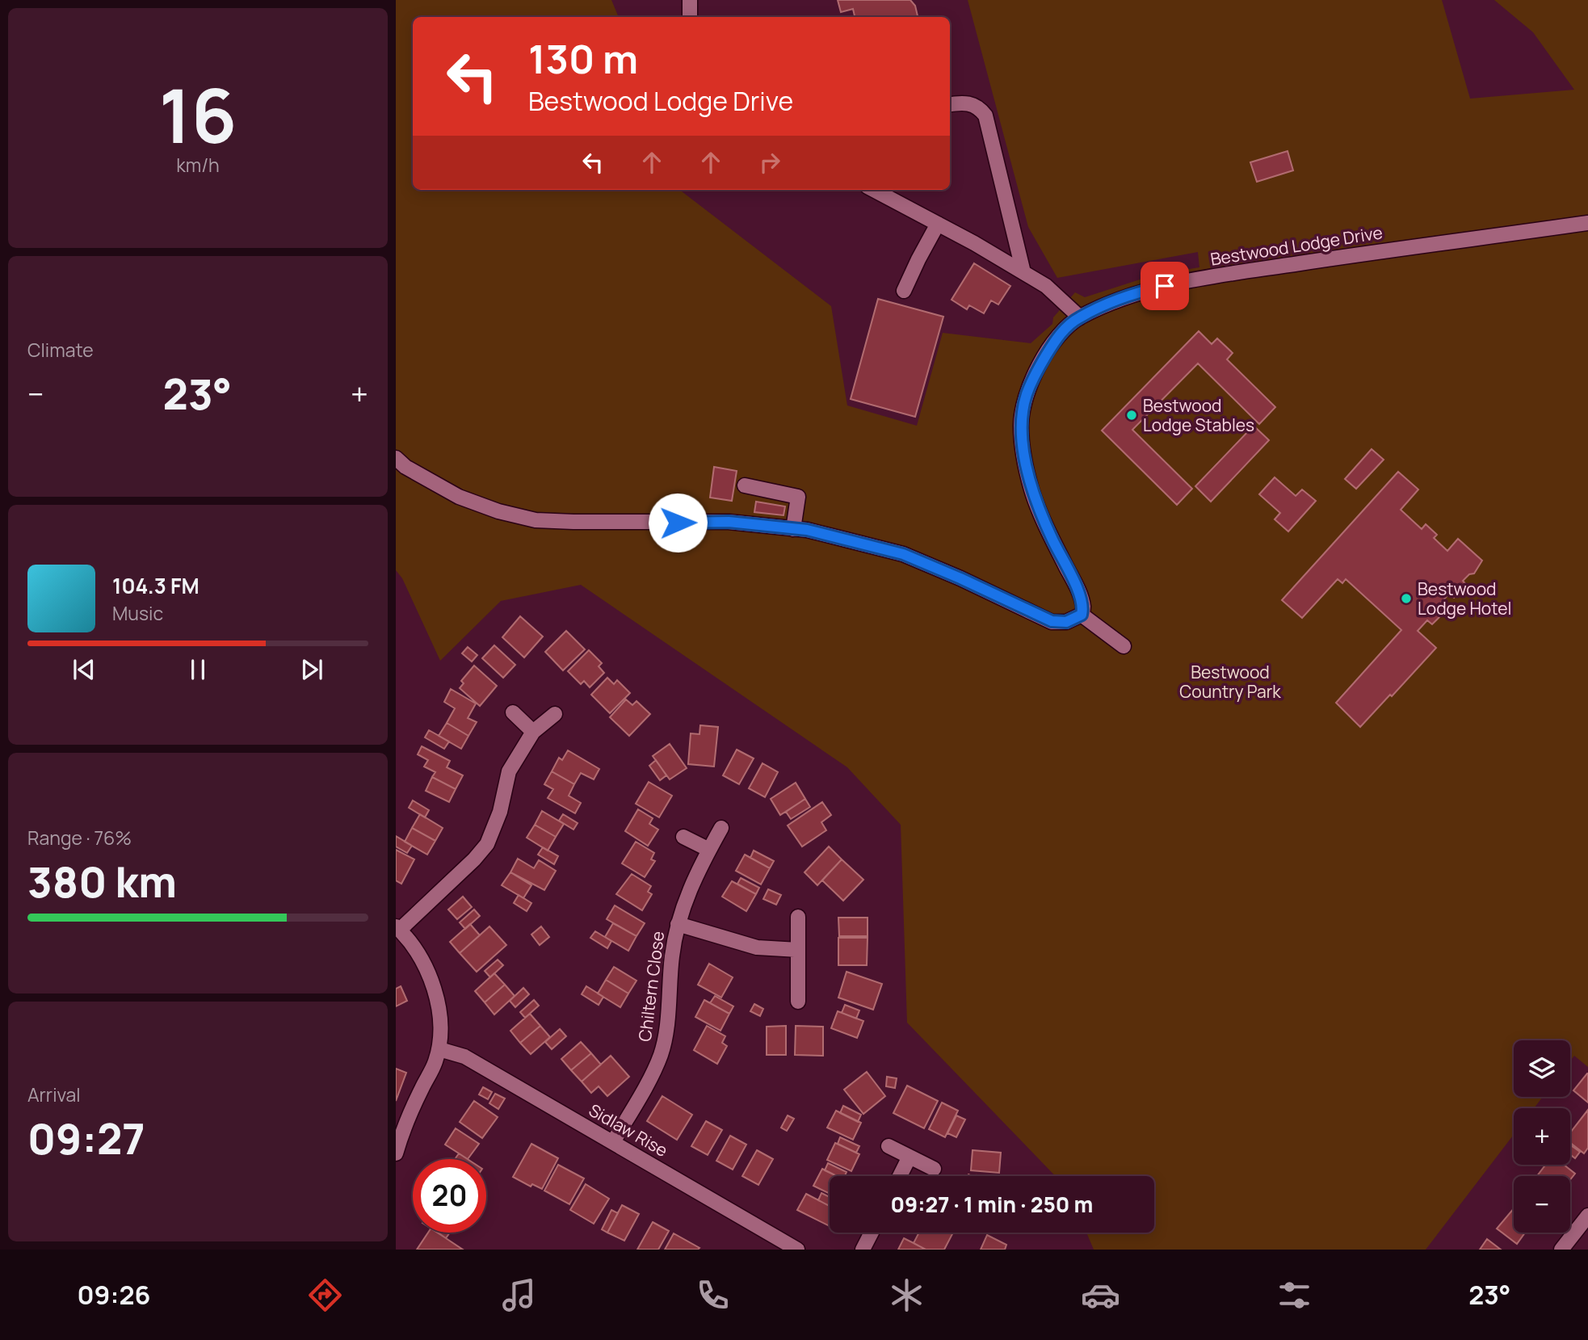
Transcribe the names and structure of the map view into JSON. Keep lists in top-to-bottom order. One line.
{"streets":{"street":["Bestwood Lodge Drive","Chiltern Close","Sidlaw Rise"]},"crossings":[["Chiltern Close","Sidlaw Rise"]],"parks":["Bestwood Country Park"],"places":["Bestwood Lodge Stables","Bestwood Lodge Hotel"],"page":{"tile":[["16","km/h"],"Climate",["Range · 76%","380 km"],["Arrival","09:27"]],"turn":["130 m","Bestwood Lodge Drive"],"heat":["−","23°","+"],"song":["104.3 FM","Music"],"map_buttons":["+","−"],"limit":"20","trip":"09:27 · 1 min · 250 m","tabs":["09:26","23°"]}}
